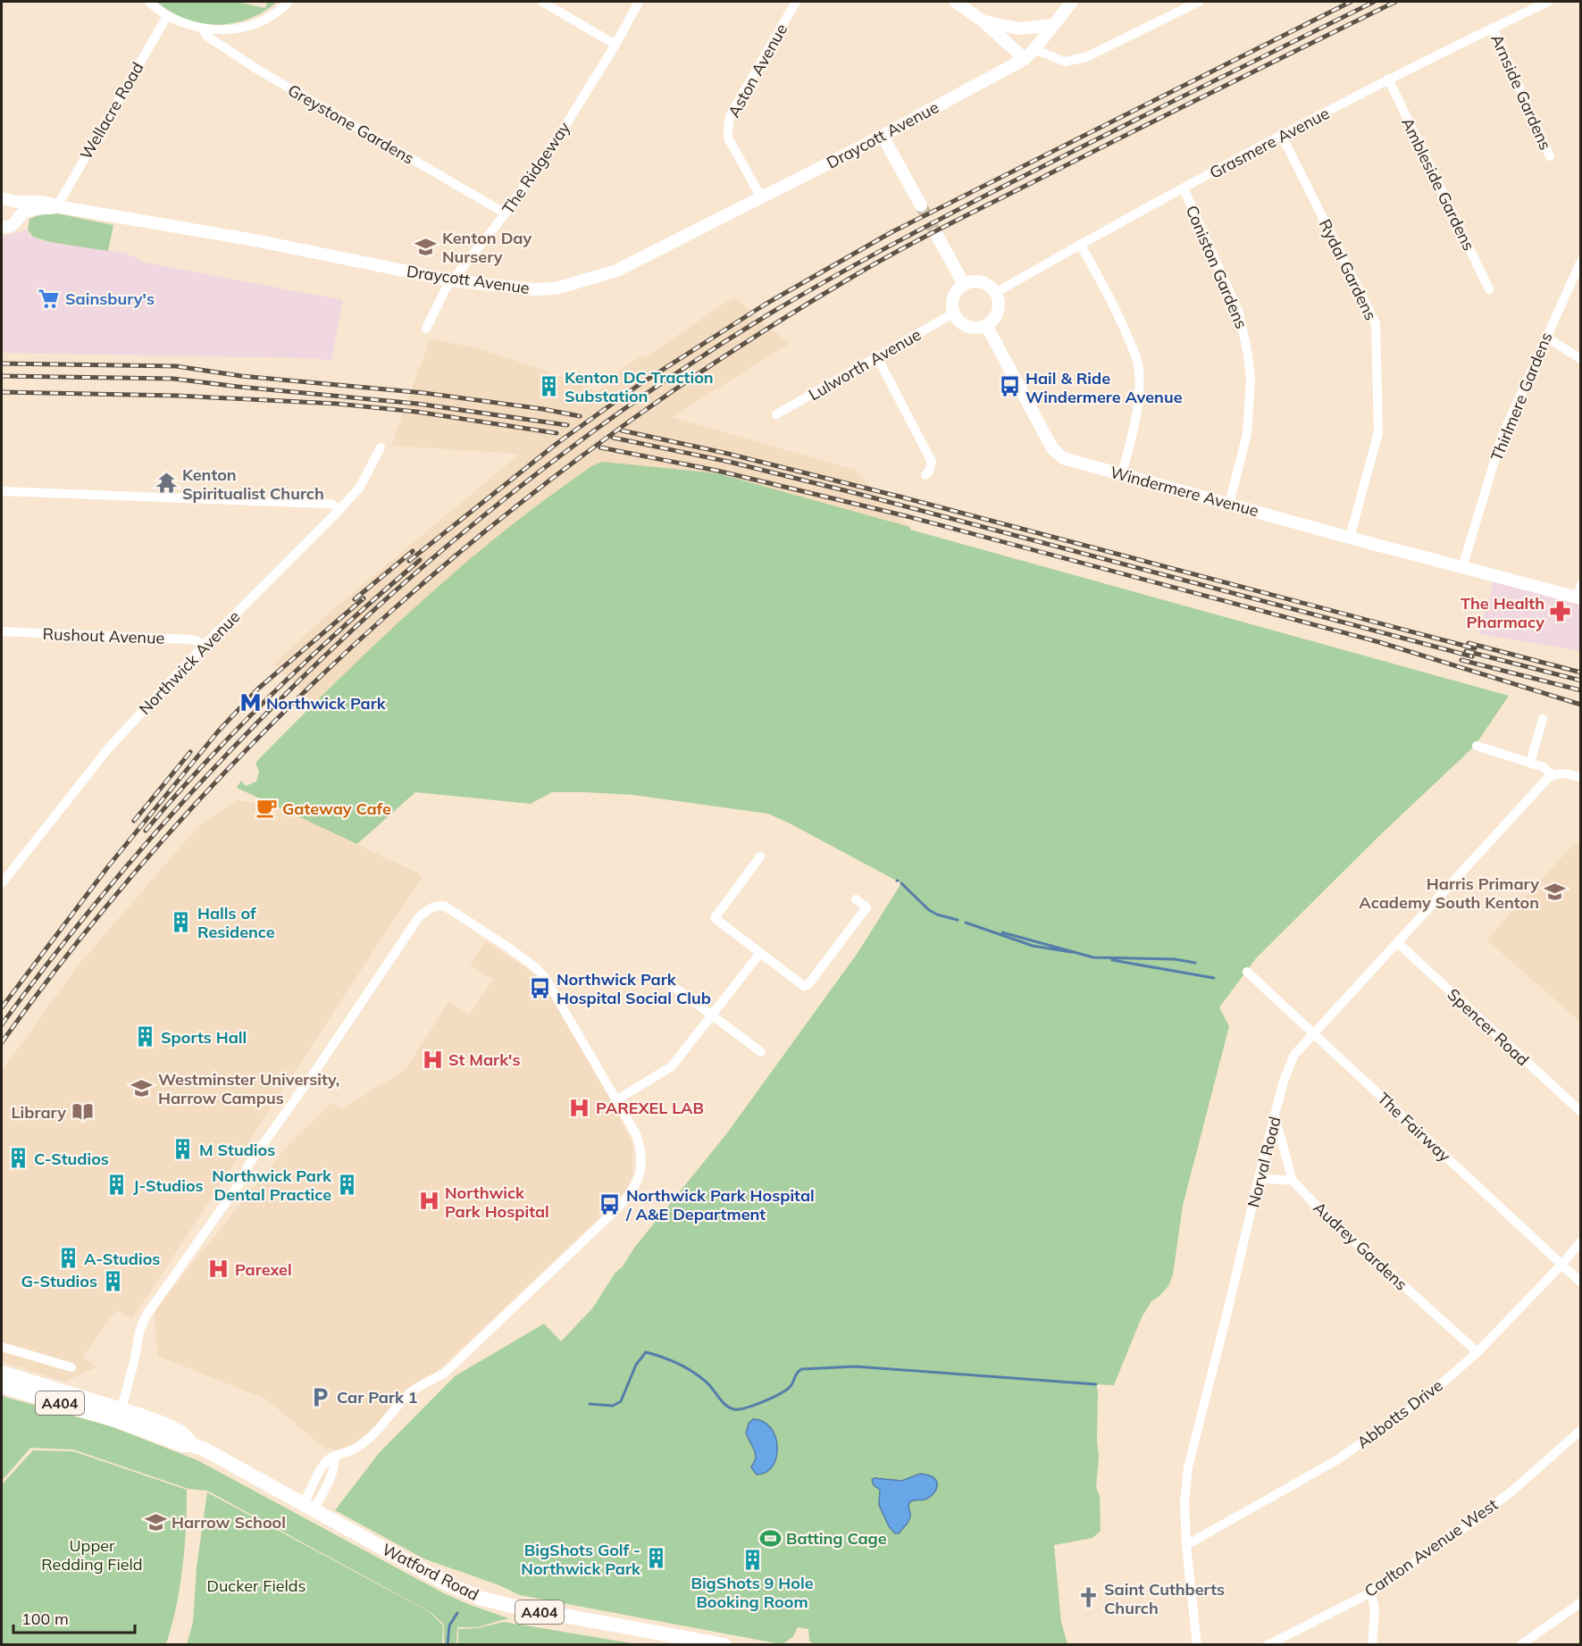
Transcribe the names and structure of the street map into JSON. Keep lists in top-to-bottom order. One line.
{"streets":{"main road":["A404","Watford Road"],"street":["Aston Avenue","Arnside Gardens","Wellacre Road","Greystone Gardens","Draycott Avenue","Grasmere Avenue","The Ridgeway","Ambleside Gardens","Coniston Gardens","Rydal Gardens","Lulworth Avenue","Thirlmere Gardens","Windermere Avenue","Rushout Avenue","Northwick Avenue","Spencer Road","The Fairway","Norval Road","Audrey Gardens","Abbotts Drive","Carlton Avenue West"]},"crossings":[["Aston Avenue","Draycott Avenue"],["Arnside Gardens","Grasmere Avenue"],["Wellacre Road","Draycott Avenue"],["Greystone Gardens","The Ridgeway"],["Draycott Avenue","The Ridgeway"],["Grasmere Avenue","Ambleside Gardens"],["Grasmere Avenue","Coniston Gardens"],["Grasmere Avenue","Rydal Gardens"],["Grasmere Avenue","Lulworth Avenue"],["Grasmere Avenue","Windermere Avenue"],["Coniston Gardens","Windermere Avenue"],["Rydal Gardens","Windermere Avenue"],["Lulworth Avenue","Windermere Avenue"],["Thirlmere Gardens","Windermere Avenue"],["Rushout Avenue","Northwick Avenue"],["Spencer Road","Norval Road"],["The Fairway","Norval Road"],["The Fairway","Abbotts Drive"],["Norval Road","Audrey Gardens"],["Norval Road","Abbotts Drive"],["Audrey Gardens","Abbotts Drive"]],"parks":["Upper Redding Field","Ducker Fields"],"places":{"school or university":["Kenton Day Nursery","Harris Primary Academy South Kenton","Westminster University, Harrow Campus","Harrow School"],"supermarket":["Sainsbury's"],"building":["Kenton DC Traction Substation","Halls of Residence","Sports Hall","M Studios","C-Studios","Northwick Park Dental Practice","J-Studios","A-Studios","G-Studios","BigShots Golf - Northwick Park","BigShots 9 Hole Booking Room"],"bus stop":["Hail & Ride Windermere Avenue","Northwick Park Hospital Social Club","Northwick Park Hospital / A&E Department"],"temple":["Kenton Spiritualist Church"],"pharmacy":["The Health Pharmacy"],"metro station":["Northwick Park"],"cafe":["Gateway Cafe"],"hospital":["St Mark's","PAREXEL LAB","Northwick Park Hospital","Parexel"],"library":["Library"],"parking":["Car Park 1"],"sports":["Batting Cage"],"church":["Saint Cuthberts Church"]},"scale_bar":"100 m"}
